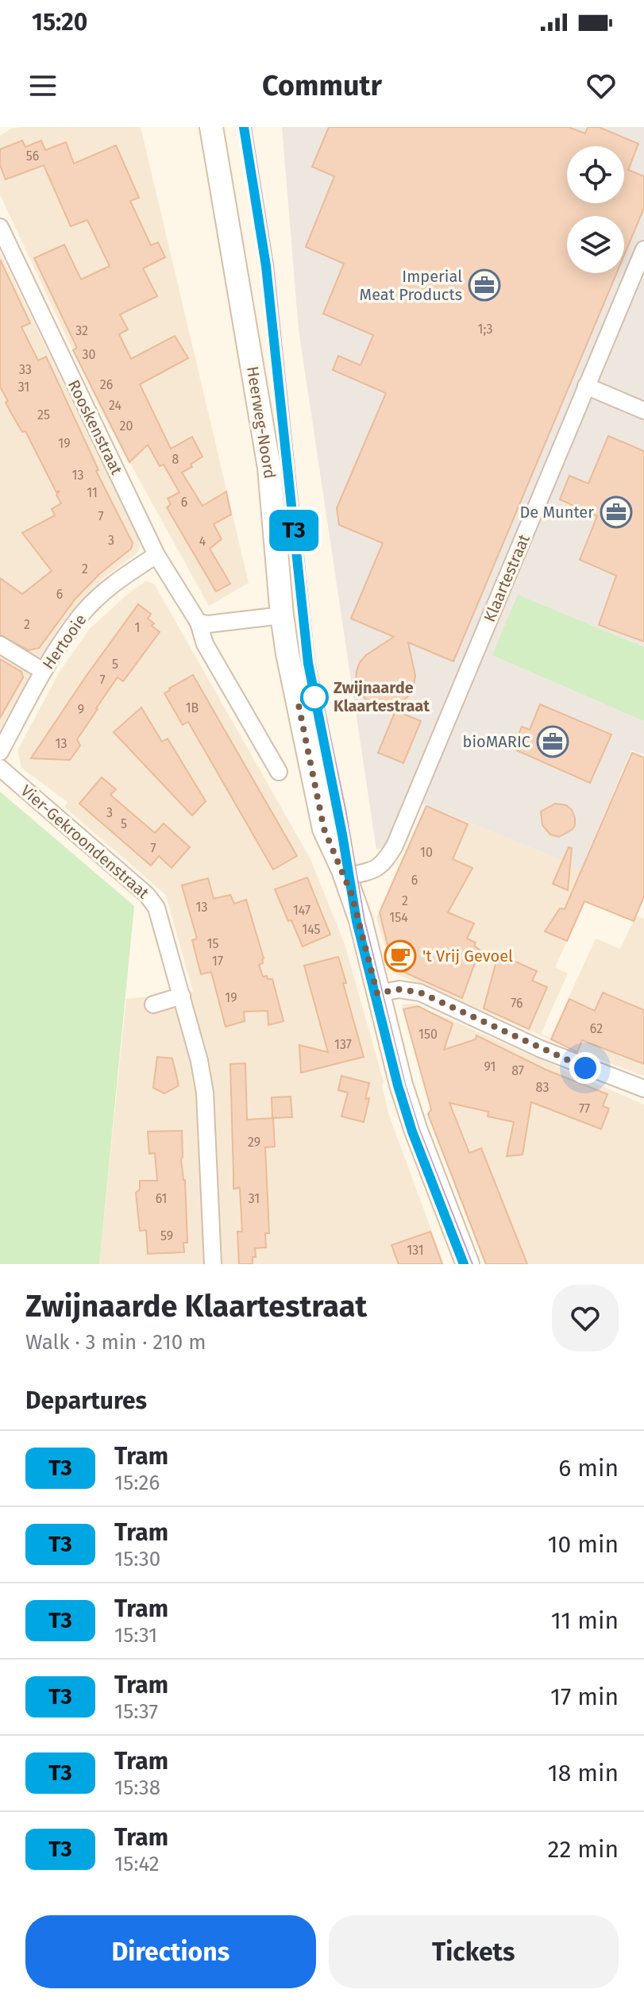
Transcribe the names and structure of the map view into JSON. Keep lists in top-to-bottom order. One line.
{"streets":{"street":["Heerweg-Noord","Rooskenstraat","Klaartestraat","Hertooie","Vier-Gekroondenstraat"]},"crossings":[["Heerweg-Noord","Klaartestraat"],["Rooskenstraat","Hertooie"]],"places":{"office":["Imperial Meat Products","De Munter","bioMARIC"],"other":["Zwijnaarde Klaartestraat"],"cafe":["'t Vrij Gevoel"]},"lines":["tram line T3"],"house_numbers":["56","1;3","32","30","33","26","31","24","25","20","19","8","13","11","6","7","3","4","2","6","2","1","5","7","1B","9","13","3","5","7","10","6","2","13","147","154","145","15","17","19","76","62","150","137","91","87","83","77","29","61","31","59","131"],"page":{"status":"15:20","header":"Commutr","on_map":"T3","heading":[["Zwijnaarde Klaartestraat","Walk · 3 min · 210 m"],"Departures"],"list":[{"mark":"T3","name":"Tram","note":"15:26","value":"6 min"},{"mark":"T3","name":"Tram","note":"15:30","value":"10 min"},{"mark":"T3","name":"Tram","note":"15:31","value":"11 min"},{"mark":"T3","name":"Tram","note":"15:37","value":"17 min"},{"mark":"T3","name":"Tram","note":"15:38","value":"18 min"},{"mark":"T3","name":"Tram","note":"15:42","value":"22 min"}],"buttons":["Directions","Tickets"]}}
